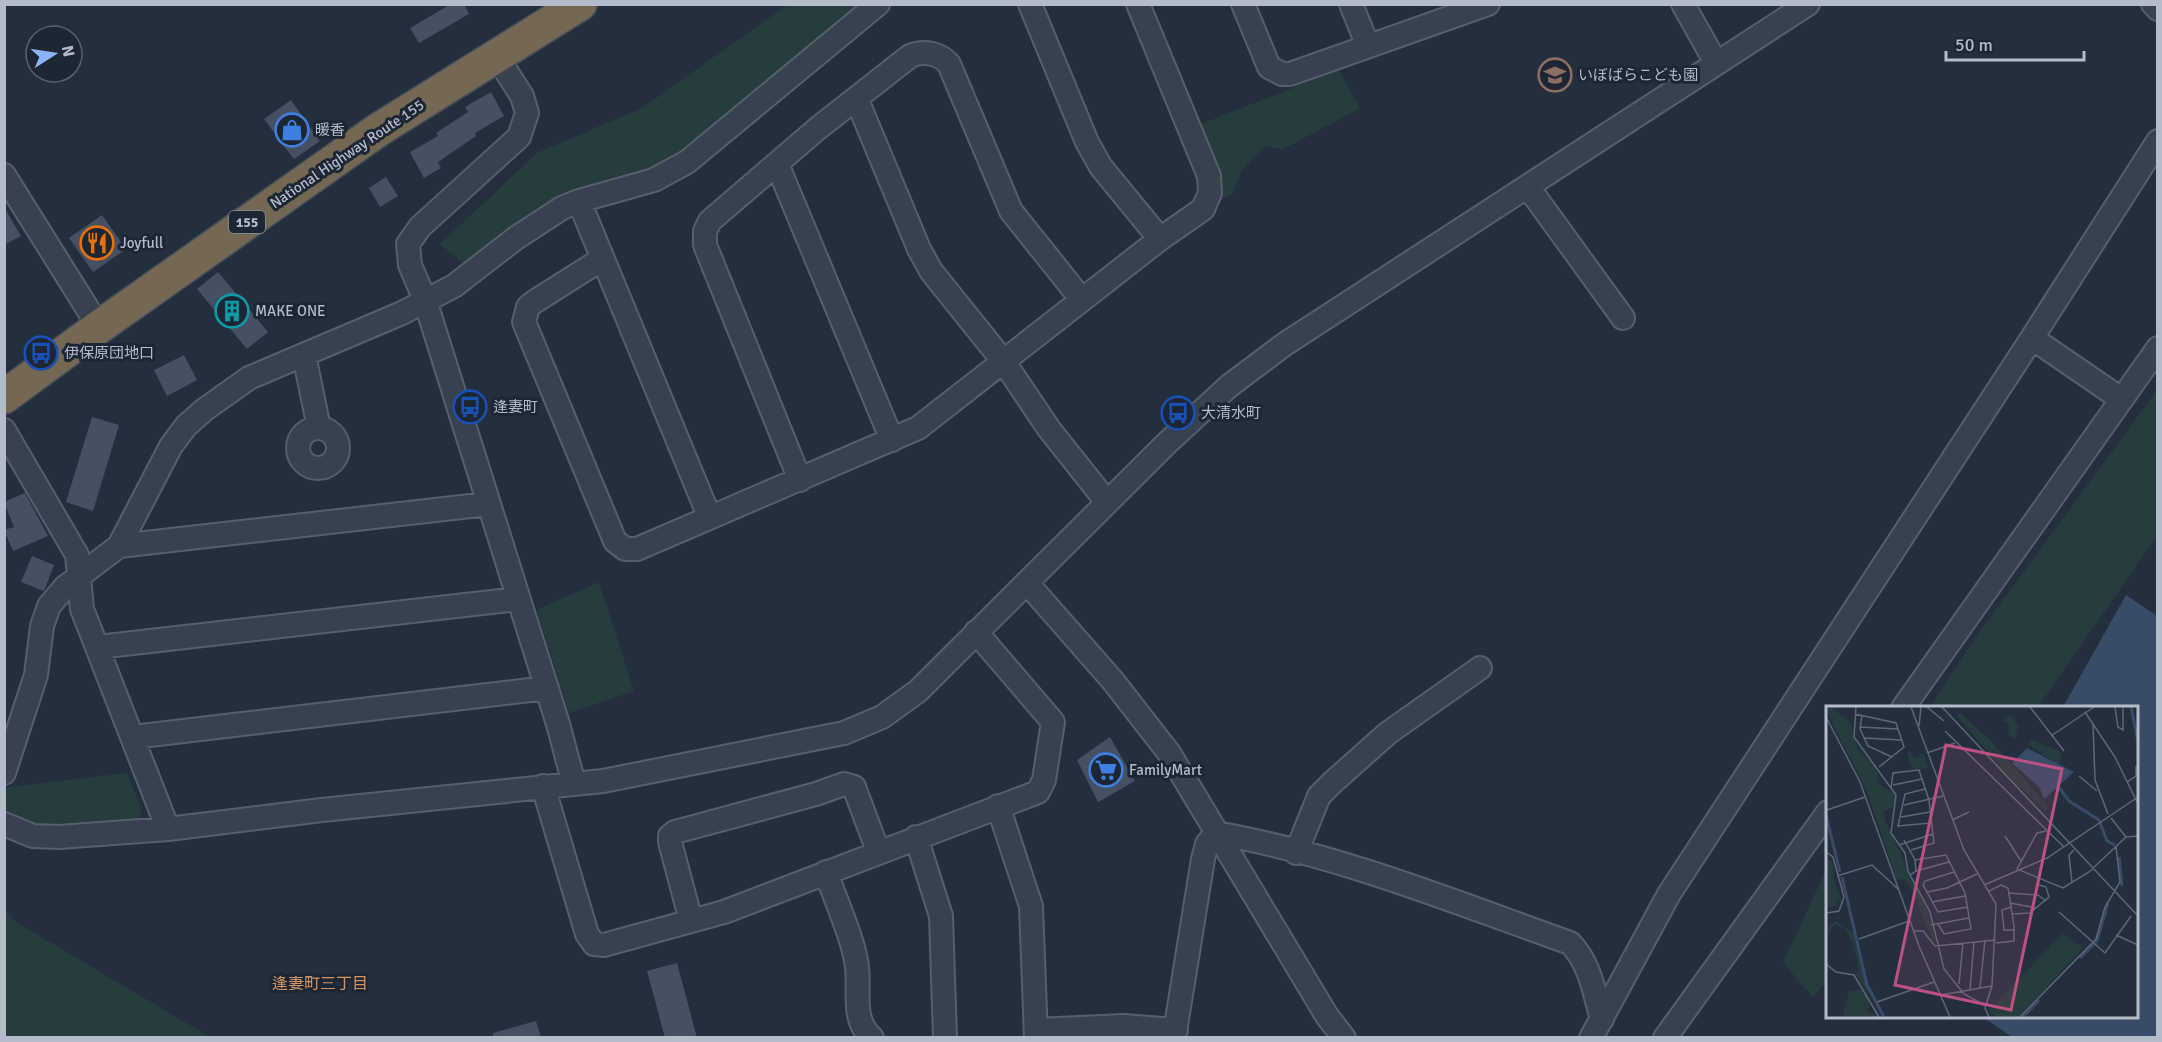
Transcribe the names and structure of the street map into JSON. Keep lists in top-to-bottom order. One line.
{"streets":{"highway":["National Highway Route 155","155"]},"districts":["逢妻町三丁目"],"places":{"school or university":["いぼばらこども園"],"shop":["暖香"],"restaurant":["Joyfull"],"building":["MAKE ONE"],"bus stop":["伊保原団地口","逢妻町","大清水町"],"supermarket":["FamilyMart"]},"scale_bar":"50 m","north":"right"}
